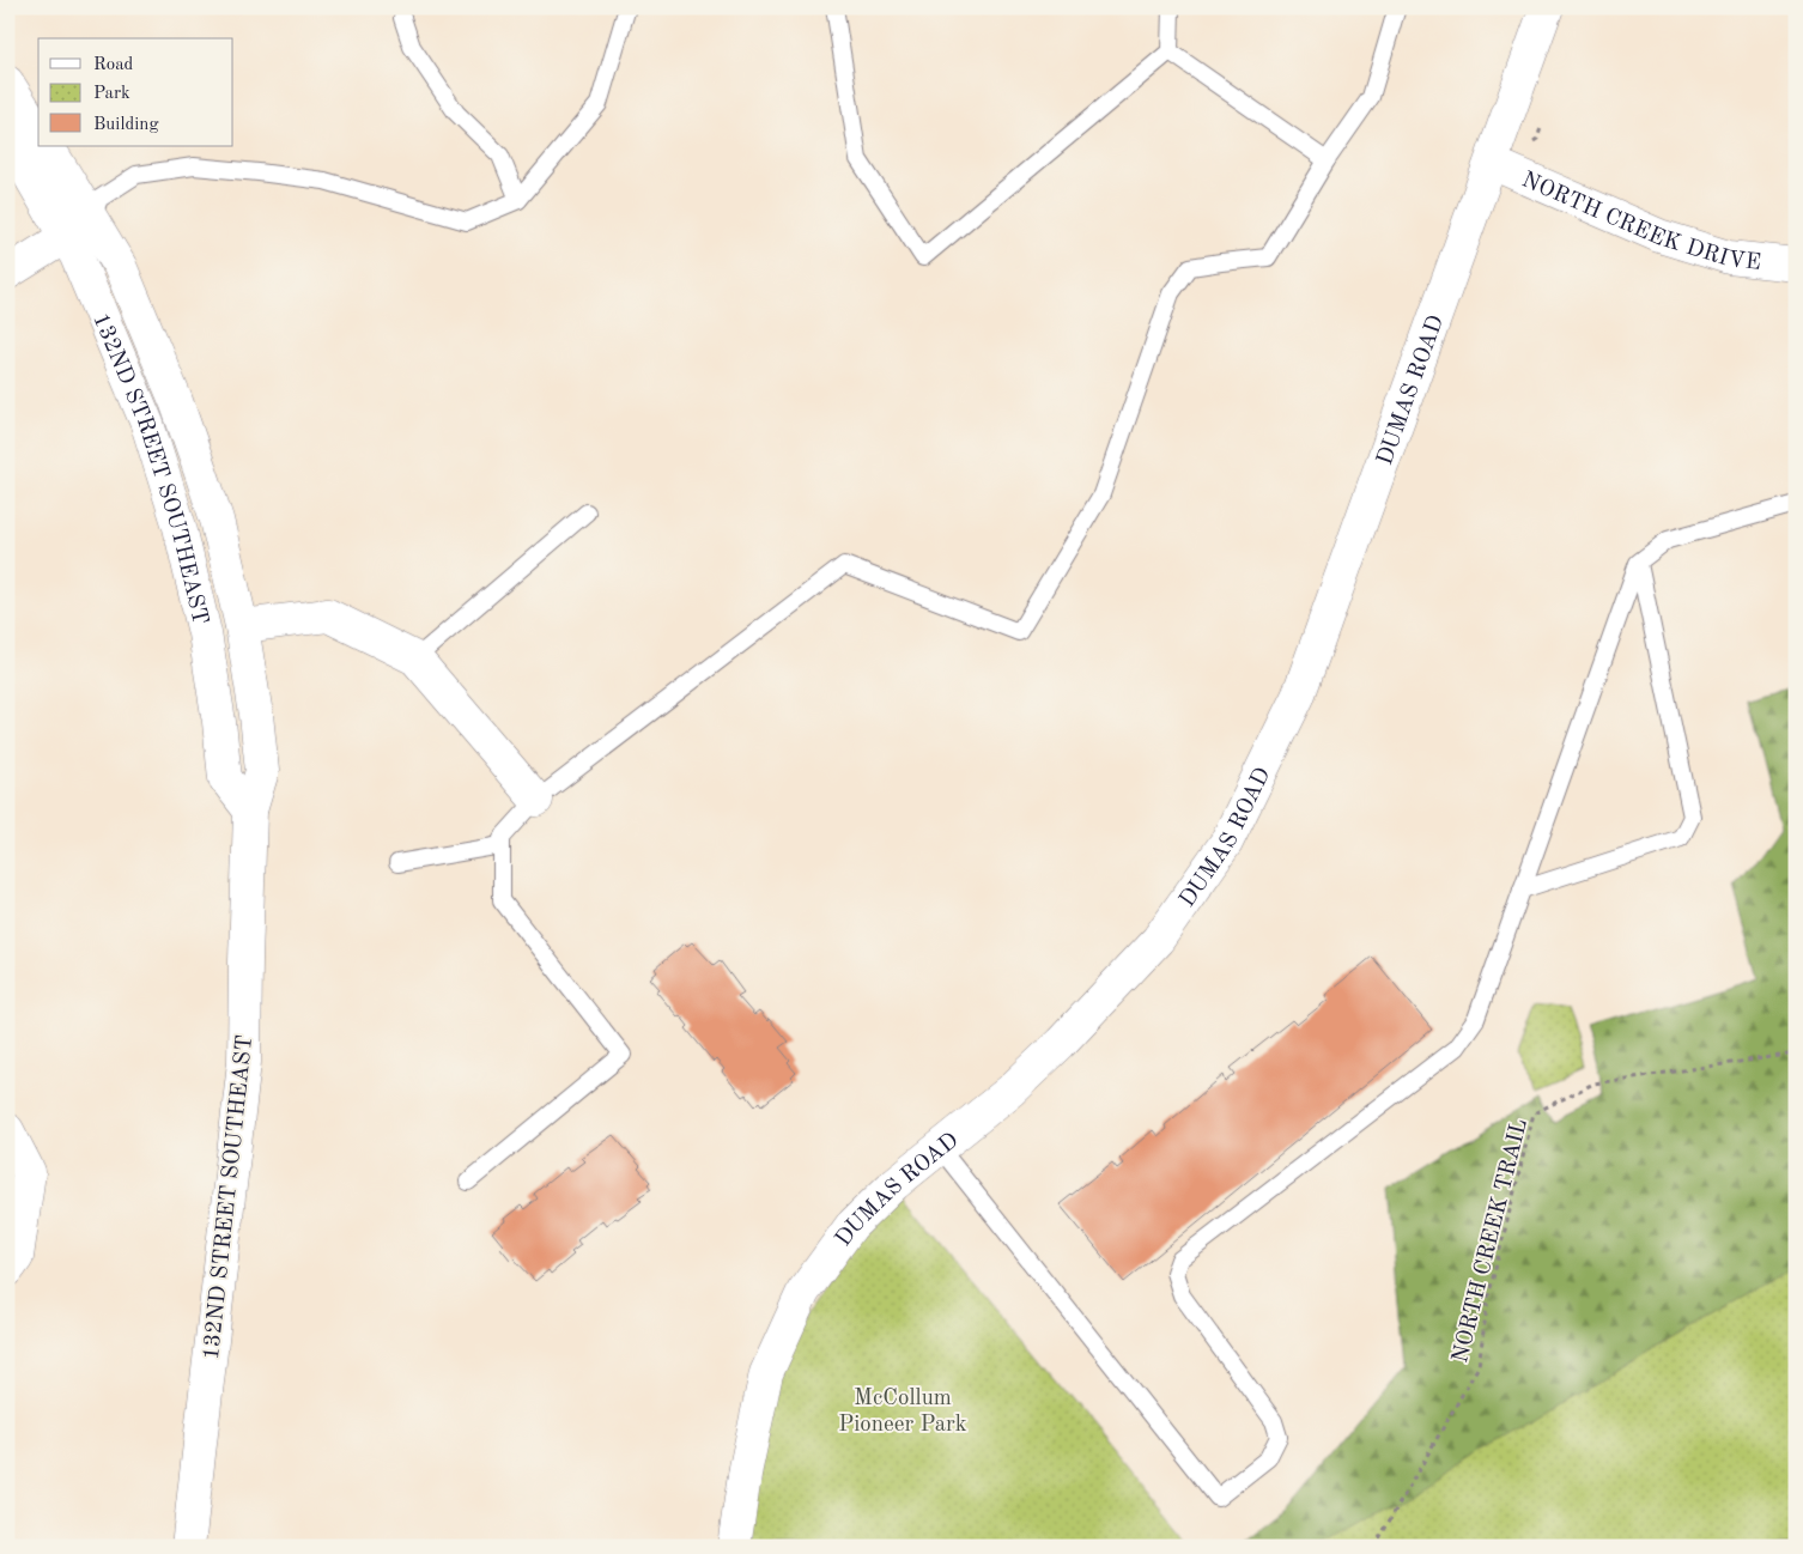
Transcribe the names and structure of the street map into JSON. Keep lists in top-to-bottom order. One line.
{"streets":{"street":["NORTH CREEK DRIVE","DUMAS ROAD","132ND STREET SOUTHEAST"],"path":["NORTH CREEK TRAIL"]},"crossings":[["NORTH CREEK DRIVE","DUMAS ROAD"]],"parks":["McCollum Pioneer Park"],"legend":["Road","Park","Building"]}
